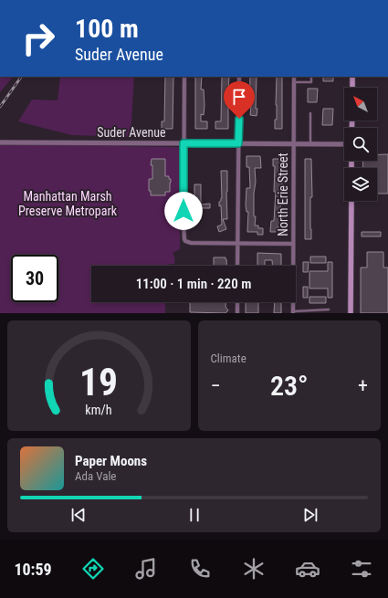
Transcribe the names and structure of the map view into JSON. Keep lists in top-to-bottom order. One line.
{"streets":{"street":["Suder Avenue","North Erie Street"]},"crossings":[["Suder Avenue","North Erie Street"]],"parks":["Manhattan Marsh Preserve Metropark"],"north":"top left","page":{"turn":["100 m","Suder Avenue"],"limit":"30","trip":"11:00 · 1 min · 220 m","tile":"Climate","heat":["−","23°","+"],"song":["Paper Moons","Ada Vale"],"tabs":"10:59","gauge":["19","km/h"]}}
